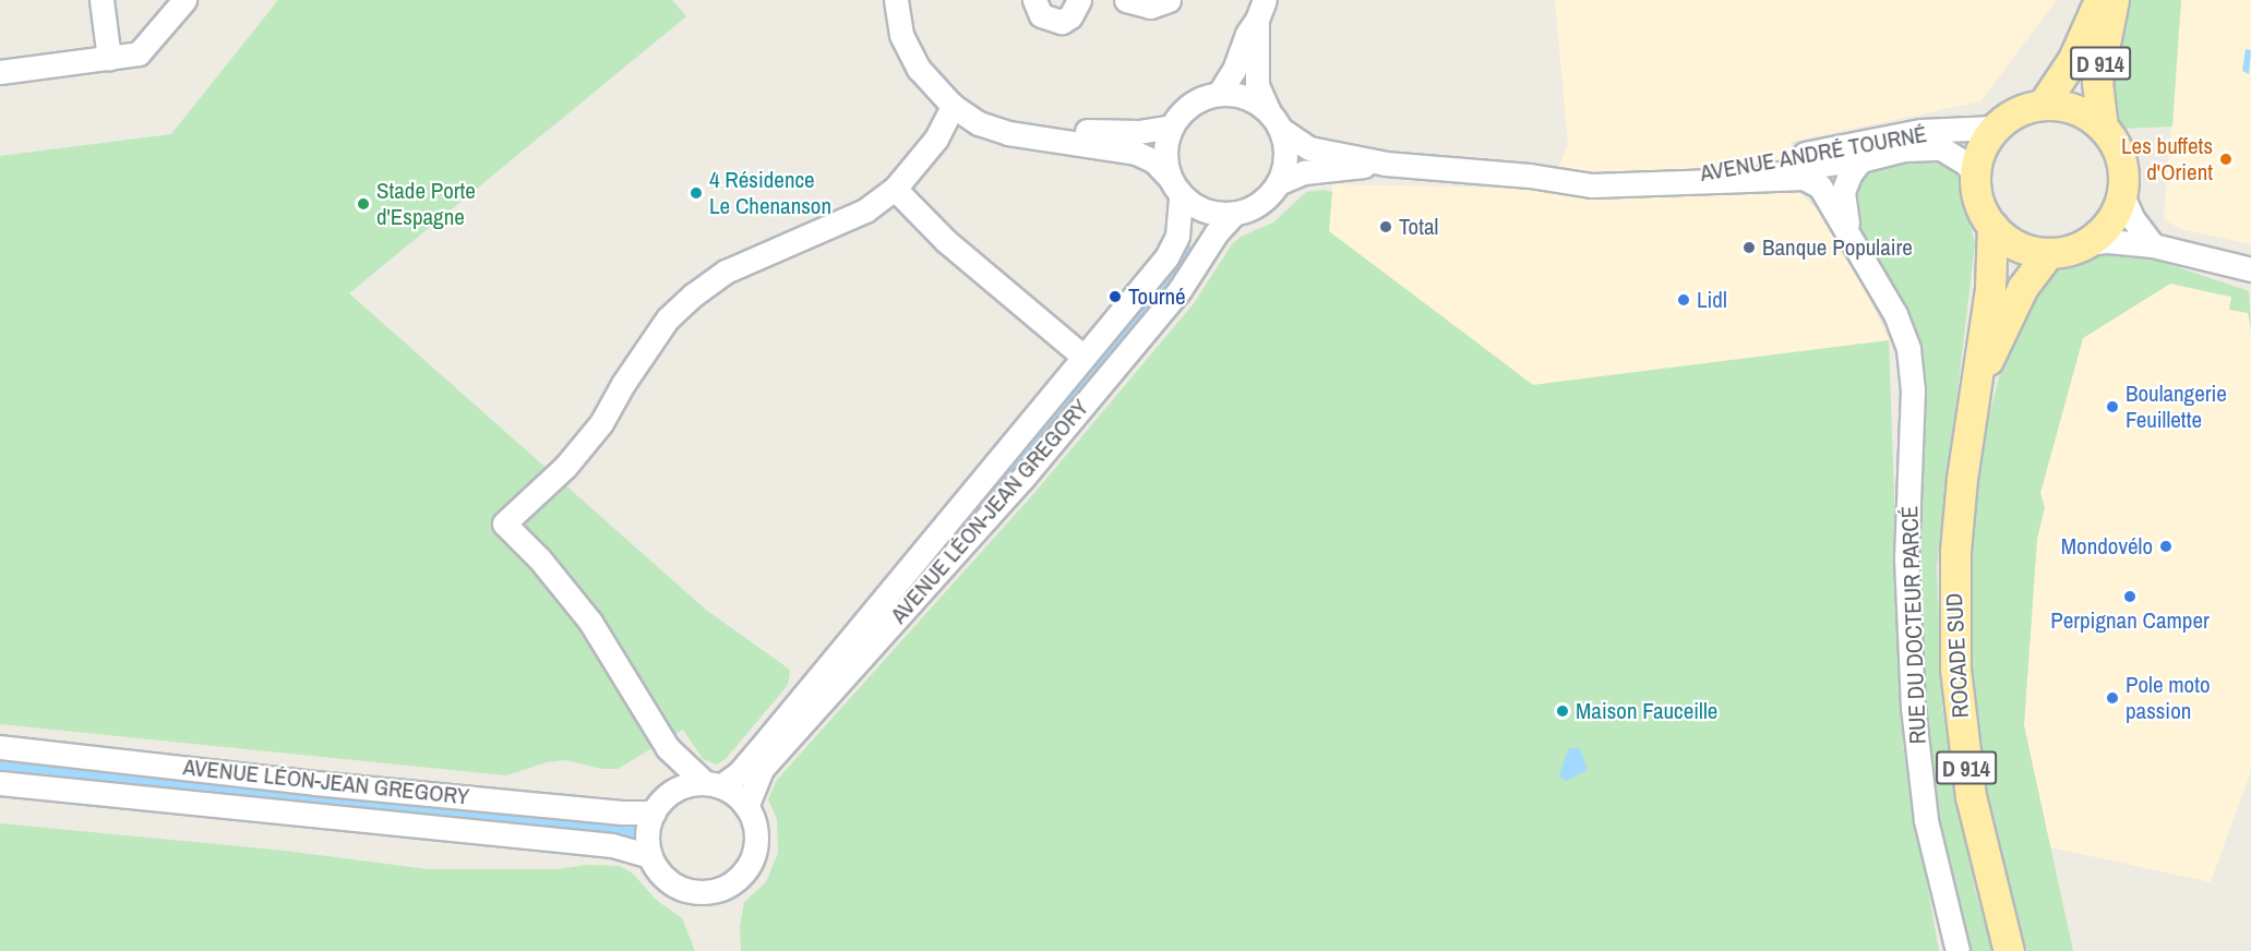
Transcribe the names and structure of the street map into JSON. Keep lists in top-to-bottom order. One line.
{"streets":{"main road":["D 914","ROCADE SUD"],"street":["AVENUE ANDRÉ TOURNÉ","AVENUE LÉON-JEAN GREGORY","RUE DU DOCTEUR PARCÉ"]},"crossings":[["D 914","AVENUE ANDRÉ TOURNÉ"],["D 914","ROCADE SUD"],["AVENUE ANDRÉ TOURNÉ","AVENUE LÉON-JEAN GREGORY"],["AVENUE ANDRÉ TOURNÉ","RUE DU DOCTEUR PARCÉ"]],"places":["Les buffets d'Orient","4 Résidence Le Chenanson","Stade Porte d'Espagne","Total","Banque Populaire","Tourné","Lidl","Boulangerie Feuillette","Mondovélo","Perpignan Camper","Pole moto passion","Maison Fauceille"]}
